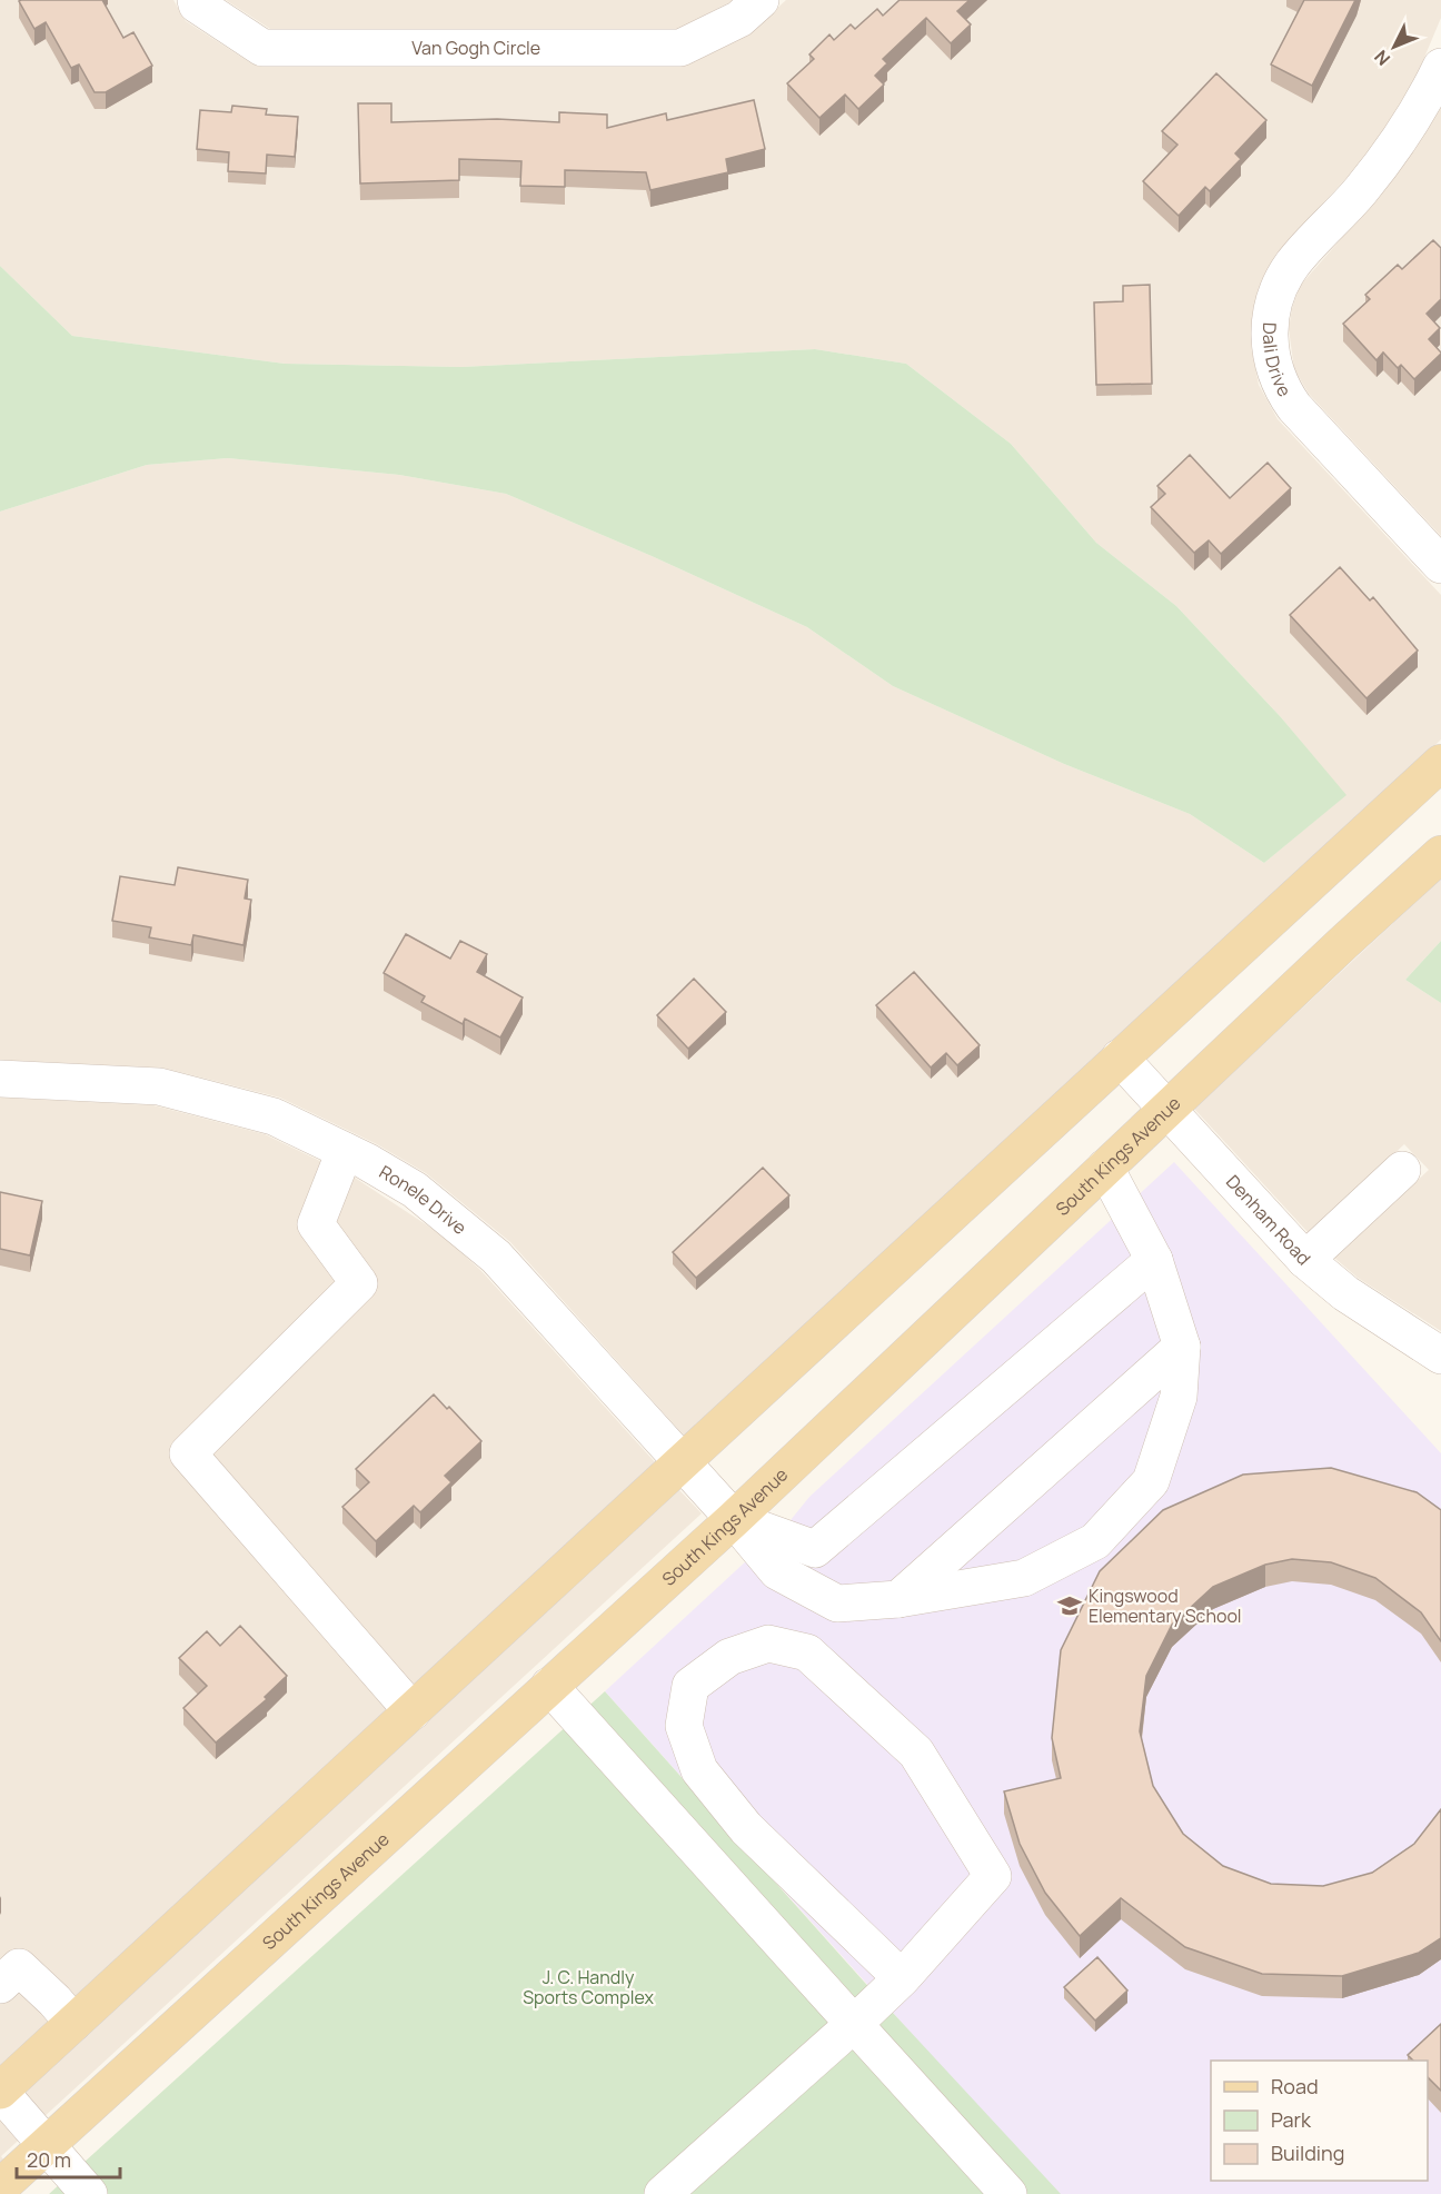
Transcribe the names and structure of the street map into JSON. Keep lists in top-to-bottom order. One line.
{"streets":{"main road":["South Kings Avenue"],"street":["Van Gogh Circle","Dali Drive","Ronele Drive","Denham Road"]},"crossings":[["South Kings Avenue","Ronele Drive"],["South Kings Avenue","Denham Road"]],"parks":["J. C. Handly Sports Complex"],"places":{"school or university":["Kingswood Elementary School"]},"legend":["Road","Park","Building"],"scale_bar":"20 m","north":"bottom left"}
